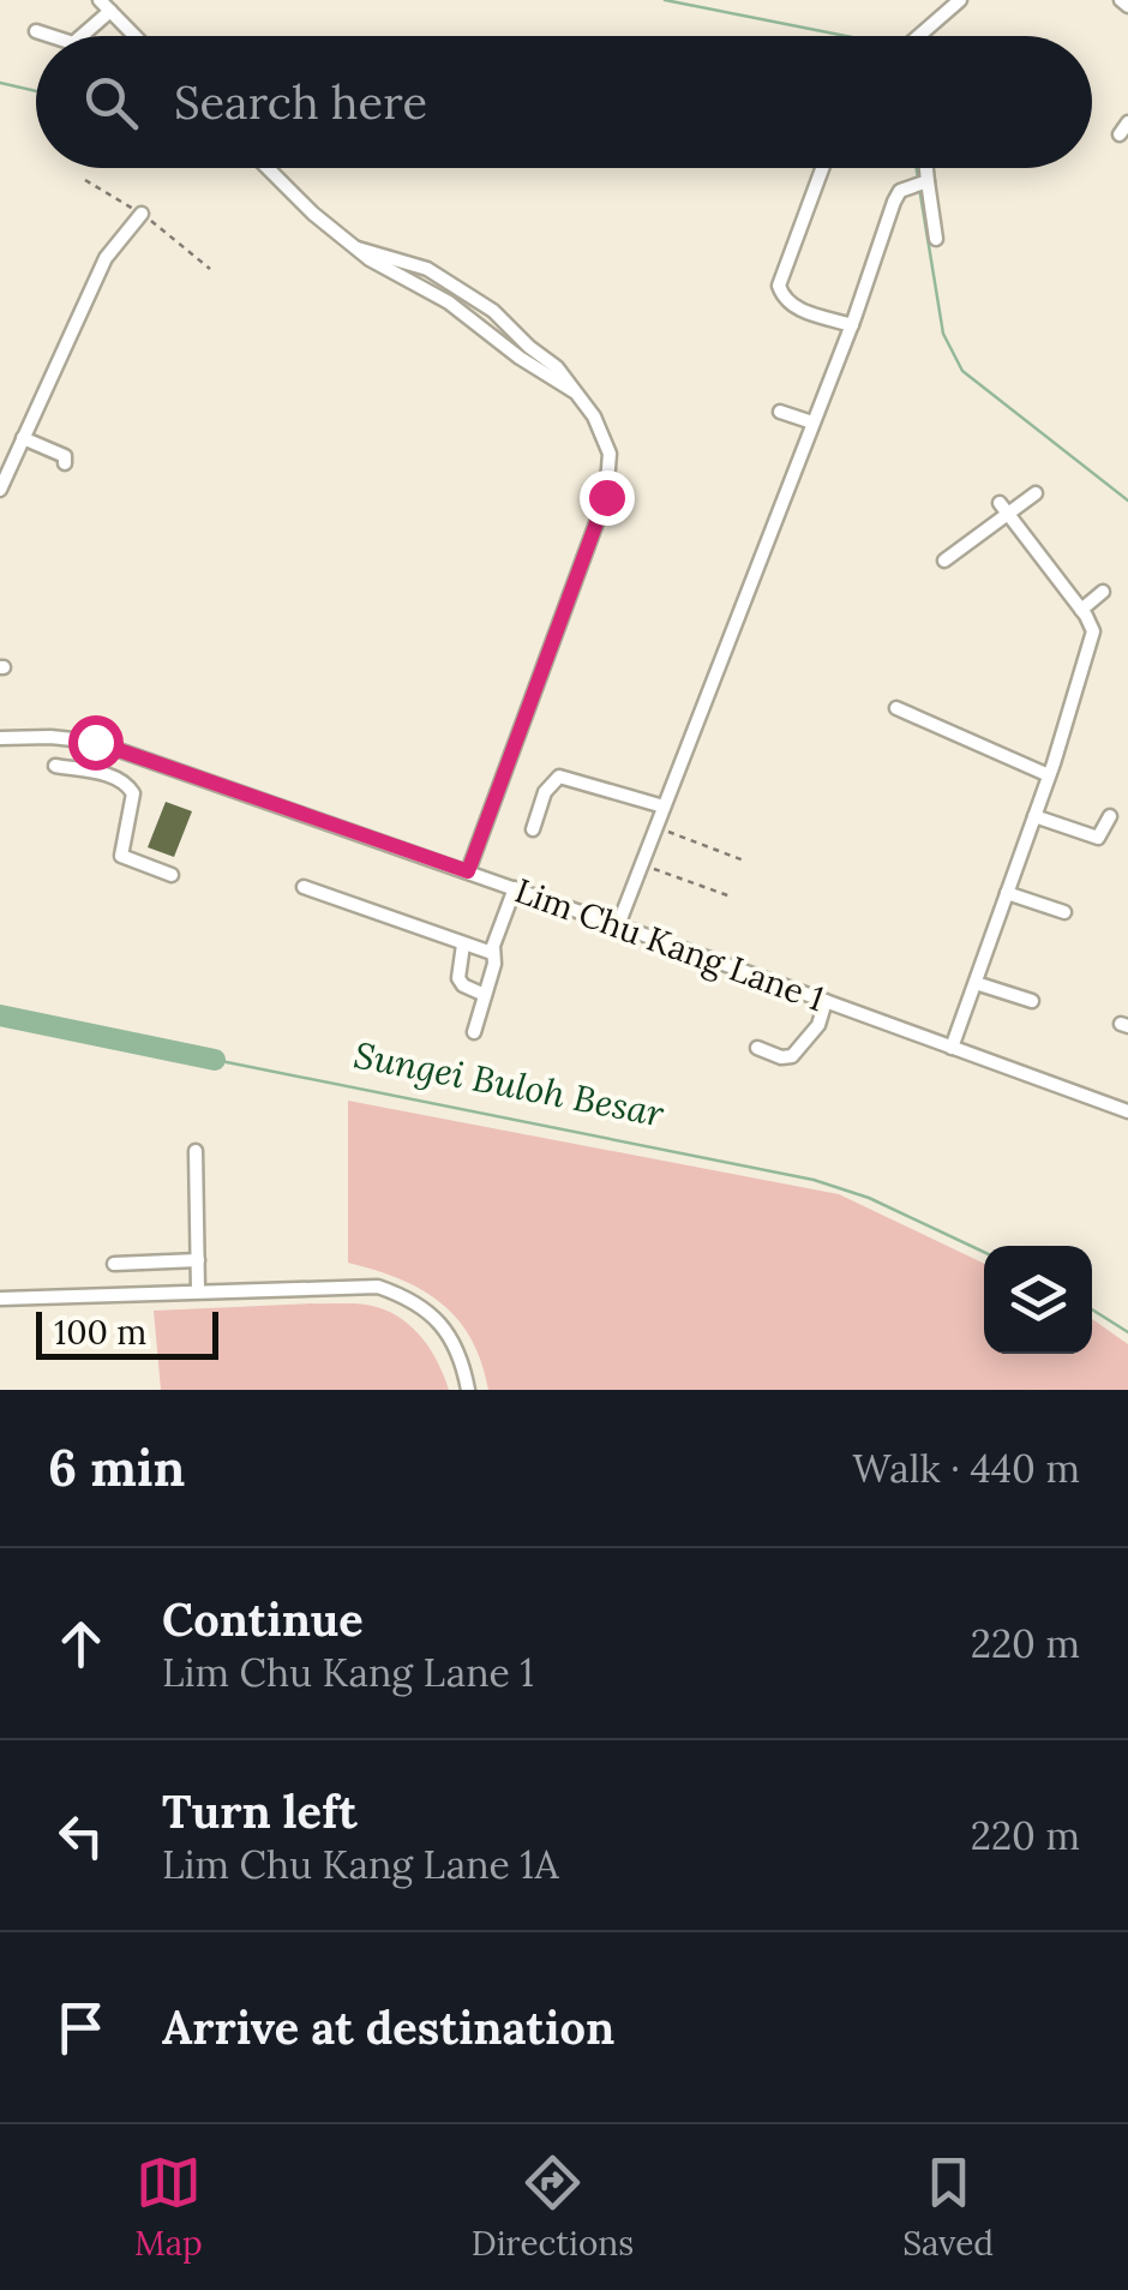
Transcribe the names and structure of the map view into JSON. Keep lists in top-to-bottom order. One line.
{"streets":{"street":["Lim Chu Kang Lane 1"]},"water":["Sungei Buloh Besar"],"scale_bar":"100 m","page":{"search":"Search here","scale":"100 m","heading":["6 min","Walk · 440 m"],"list":[["Continue","Lim Chu Kang Lane 1","220 m"],["Turn left","Lim Chu Kang Lane 1A","220 m"],"Arrive at destination"],"nav":["Map","Directions","Saved"]}}
